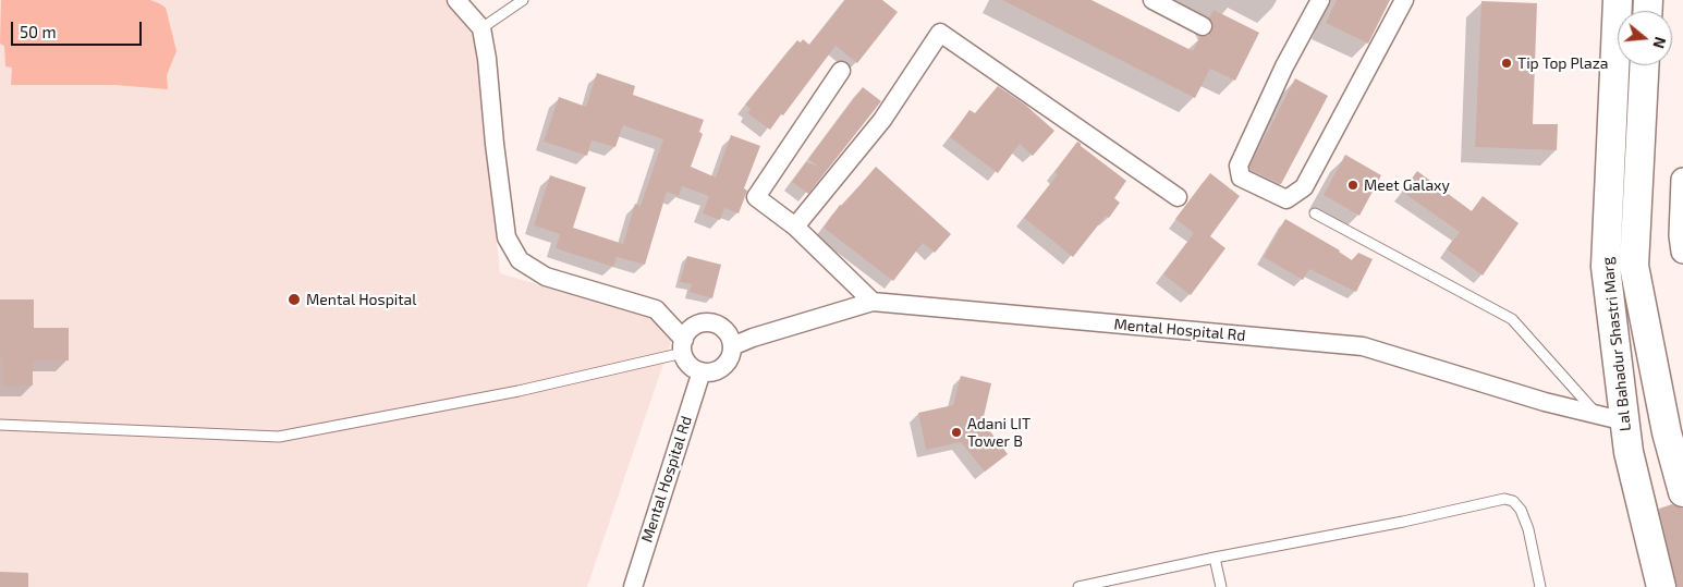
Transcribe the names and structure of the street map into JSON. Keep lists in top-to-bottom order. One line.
{"streets":{"main road":["Lal Bahadur Shastri Marg"],"street":["Mental Hospital Rd"]},"crossings":[["Mental Hospital Rd","Lal Bahadur Shastri Marg"]],"places":["Tip Top Plaza","Meet Galaxy","Mental Hospital","Adani LIT Tower B"],"scale_bar":"50 m","north":"right"}
